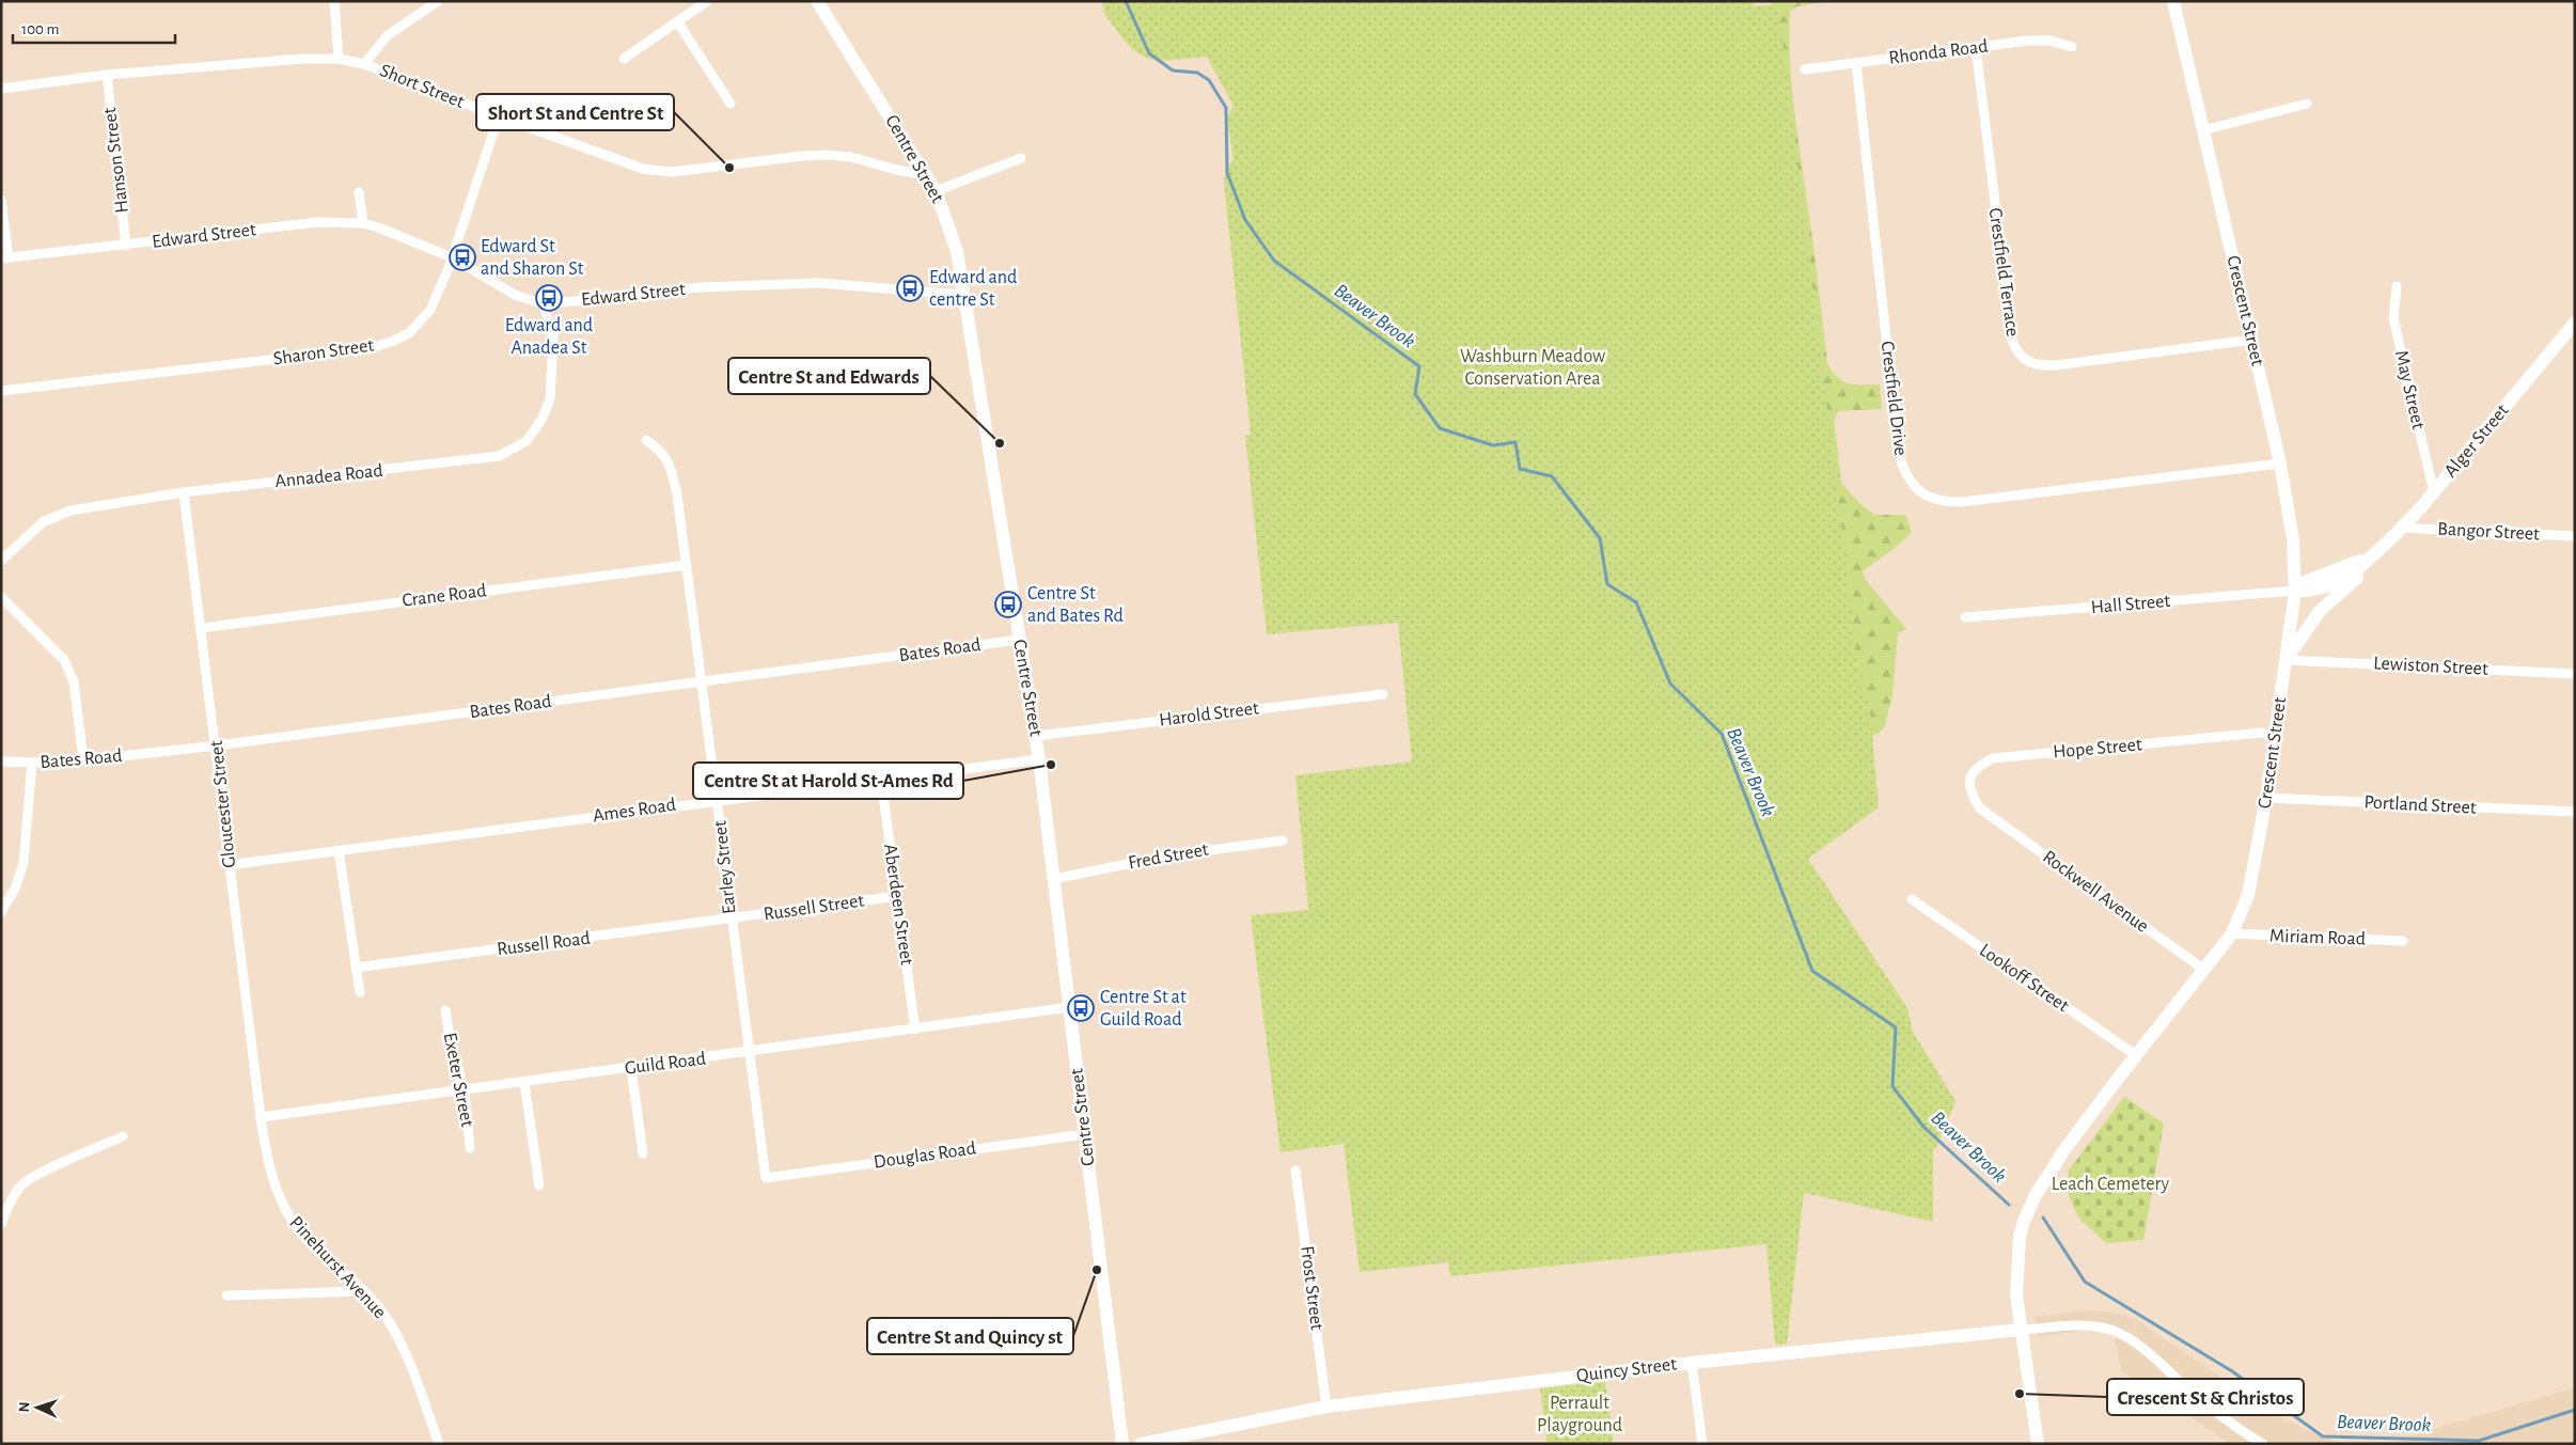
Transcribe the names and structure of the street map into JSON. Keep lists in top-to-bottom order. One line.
{"streets":{"main road":["Centre Street","Crescent Street","Alger Street","Quincy Street"],"street":["Rhonda Road","Short Street","Hanson Street","Edward Street","Crestfield Terrace","Sharon Street","May Street","Crestfield Drive","Annadea Road","Bangor Street","Crane Road","Hall Street","Bates Road","Lewiston Street","Harold Street","Hope Street","Gloucester Street","Portland Street","Ames Road","Fred Street","Earley Street","Rockwell Avenue","Aberdeen Street","Russell Street","Miriam Road","Russell Road","Lookoff Street","Guild Road","Exeter Street","Douglas Road","Pinehurst Avenue","Frost Street"]},"crossings":[["Rhonda Road","Crestfield Terrace"],["Rhonda Road","Crestfield Drive"],["Short Street","Centre Street"],["Short Street","Hanson Street"],["Short Street","Sharon Street"],["Centre Street","Edward Street"],["Centre Street","Bates Road"],["Centre Street","Harold Street"],["Centre Street","Ames Road"],["Centre Street","Fred Street"],["Centre Street","Guild Road"],["Centre Street","Douglas Road"],["Hanson Street","Edward Street"],["Edward Street","Sharon Street"],["Edward Street","Annadea Road"],["Crestfield Terrace","Crescent Street"],["Crescent Street","Crestfield Drive"],["Crescent Street","Alger Street"],["Crescent Street","Hall Street"],["Crescent Street","Lewiston Street"],["Crescent Street","Hope Street"],["Crescent Street","Portland Street"],["Crescent Street","Rockwell Avenue"],["Crescent Street","Miriam Road"],["Crescent Street","Lookoff Street"],["Crescent Street","Quincy Street"],["May Street","Alger Street"],["Alger Street","Bangor Street"],["Alger Street","Hall Street"],["Annadea Road","Gloucester Street"],["Crane Road","Gloucester Street"],["Crane Road","Earley Street"],["Bates Road","Gloucester Street"],["Bates Road","Earley Street"],["Hope Street","Rockwell Avenue"],["Gloucester Street","Ames Road"],["Gloucester Street","Guild Road"],["Gloucester Street","Pinehurst Avenue"],["Ames Road","Earley Street"],["Ames Road","Aberdeen Street"],["Earley Street","Russell Street"],["Earley Street","Russell Road"],["Earley Street","Guild Road"],["Earley Street","Douglas Road"],["Aberdeen Street","Russell Street"],["Aberdeen Street","Guild Road"],["Russell Street","Russell Road"],["Guild Road","Exeter Street"],["Guild Road","Pinehurst Avenue"],["Frost Street","Quincy Street"]],"water":["Beaver Brook"],"parks":["Washburn Meadow Conservation Area","Leach Cemetery","Perrault Playground"],"places":{"other":["Short St and Centre St","Centre St and Edwards","Centre St at Harold St-Ames Rd","Centre St and Quincy st","Crescent St & Christos"],"bus stop":["Edward St and Sharon St","Edward and centre St","Edward and Anadea St","Centre St and Bates Rd","Centre St at Guild Road"]},"scale_bar":"100 m","north":"left"}
